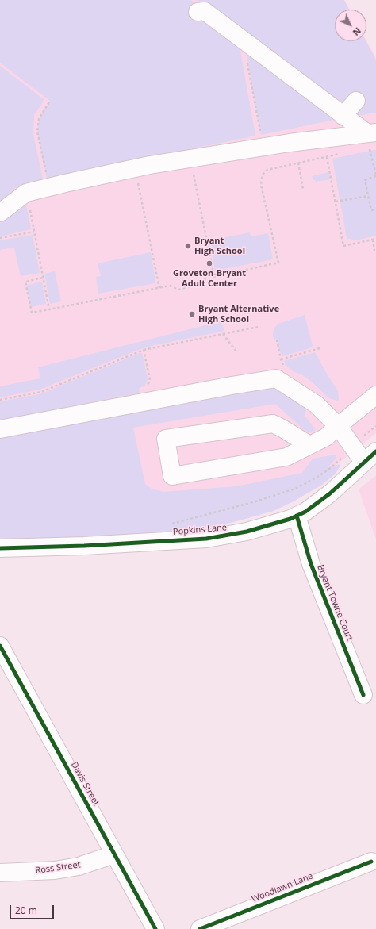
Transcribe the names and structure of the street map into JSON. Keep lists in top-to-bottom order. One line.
{"streets":{"street":["Popkins Lane","Bryant Towne Court","Davis Street","Ross Street","Woodlawn Lane"]},"crossings":[["Popkins Lane","Bryant Towne Court"],["Davis Street","Ross Street"]],"places":["Bryant High School","Groveton-Bryant Adult Center","Bryant Alternative High School"],"scale_bar":"20 m","north":"bottom right"}
